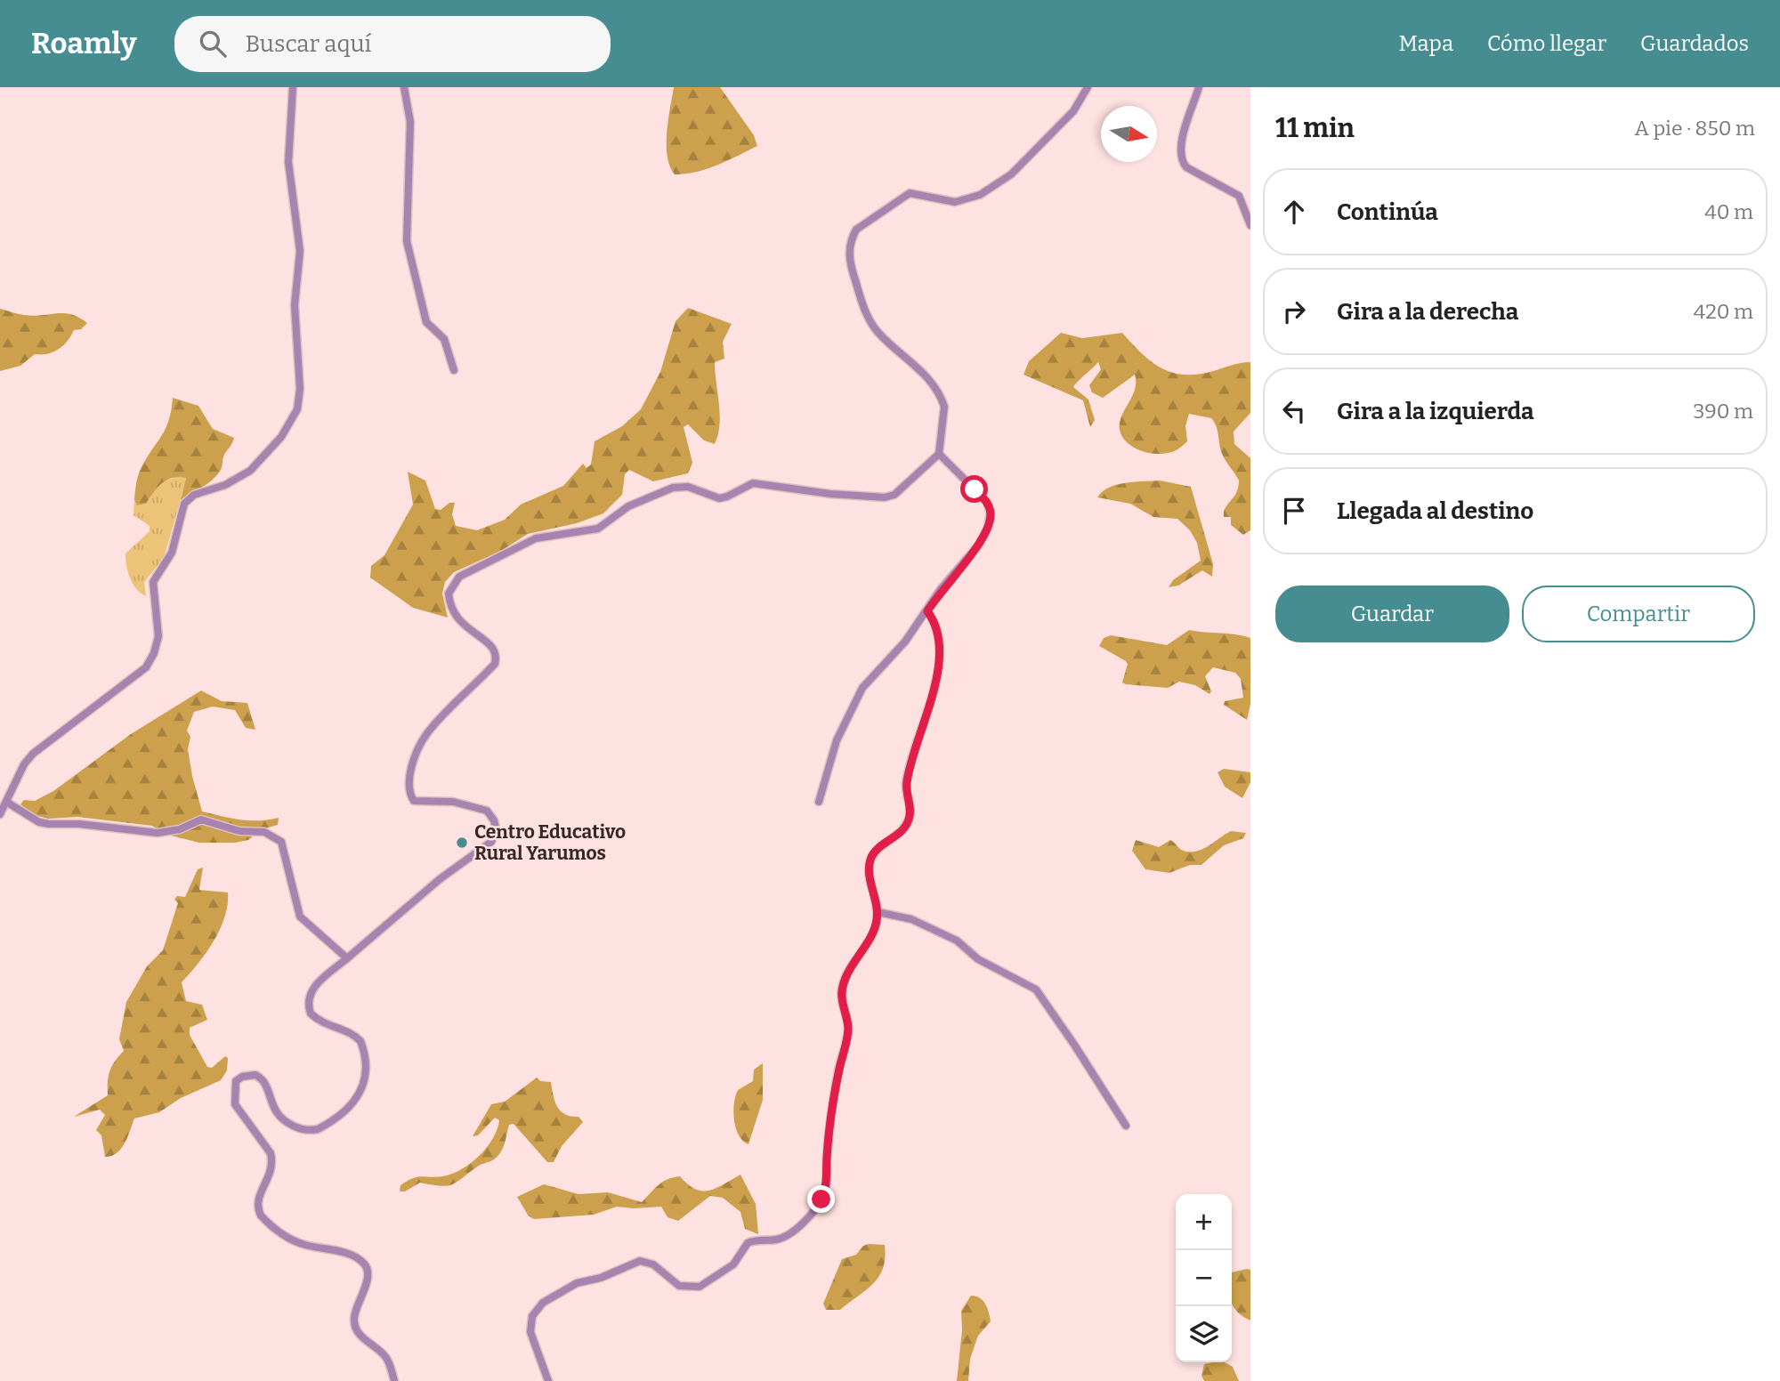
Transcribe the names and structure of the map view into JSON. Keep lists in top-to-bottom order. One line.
{"places":["Centro Educativo Rural Yarumos"],"north":"right","page":{"header":"Roamly","search":"Buscar aquí","nav":["Mapa","Cómo llegar","Guardados"],"heading":["11 min","A pie · 850 m"],"list":[["Continúa","40 m"],["Gira a la derecha","420 m"],["Gira a la izquierda","390 m"],"Llegada al destino"],"buttons":["Guardar","Compartir"],"map_buttons":["+","−"]}}
